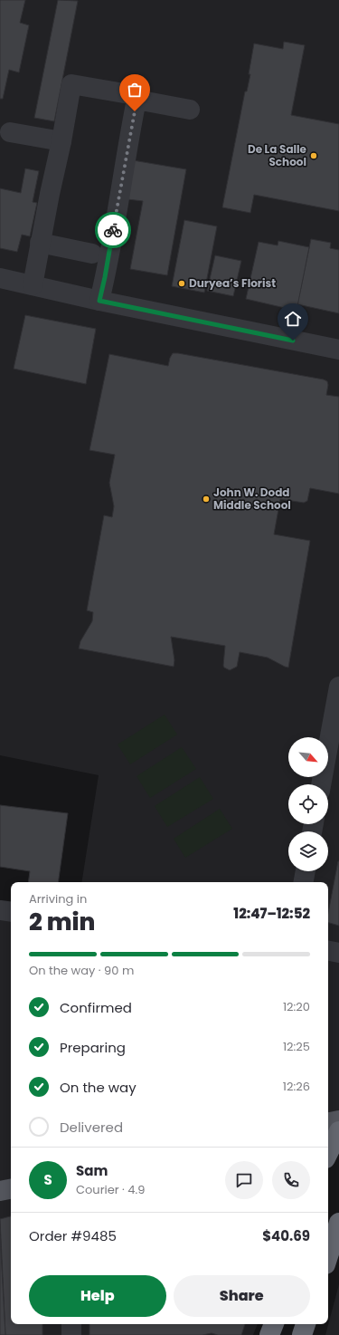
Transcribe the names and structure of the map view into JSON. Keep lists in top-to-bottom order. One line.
{"places":["De La Salle School","Duryea’s Florist","John W. Dodd Middle School"],"north":"bottom right","page":{"heading":["2 min","Arriving in","12:47–12:52"],"panel":["Sam","Courier · 4.9","Order #9485","$40.69"],"bar":"On the way · 90 m","list":[["Confirmed","12:20"],["Preparing","12:25"],["On the way","12:26"],"Delivered"],"round":"S","buttons":["Help","Share"]}}
